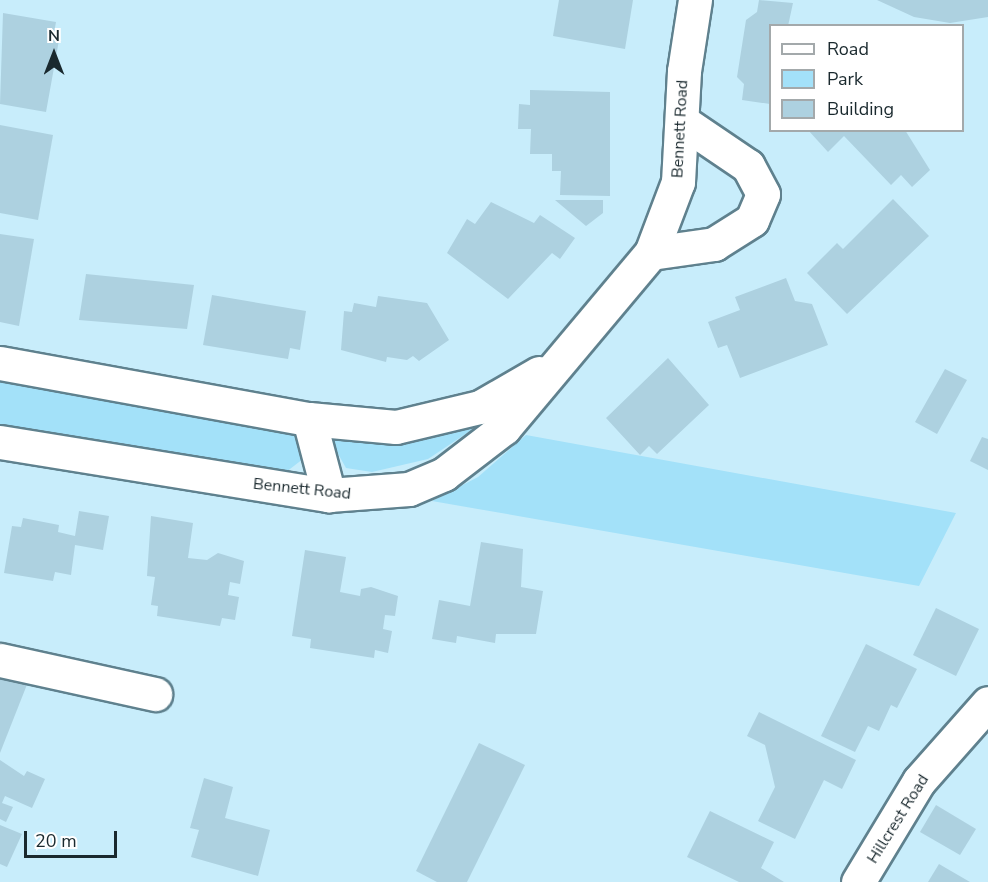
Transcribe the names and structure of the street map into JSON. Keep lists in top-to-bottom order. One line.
{"streets":{"street":["Bennett Road","Hillcrest Road"]},"legend":["Road","Park","Building"],"scale_bar":"20 m","north":"top"}
